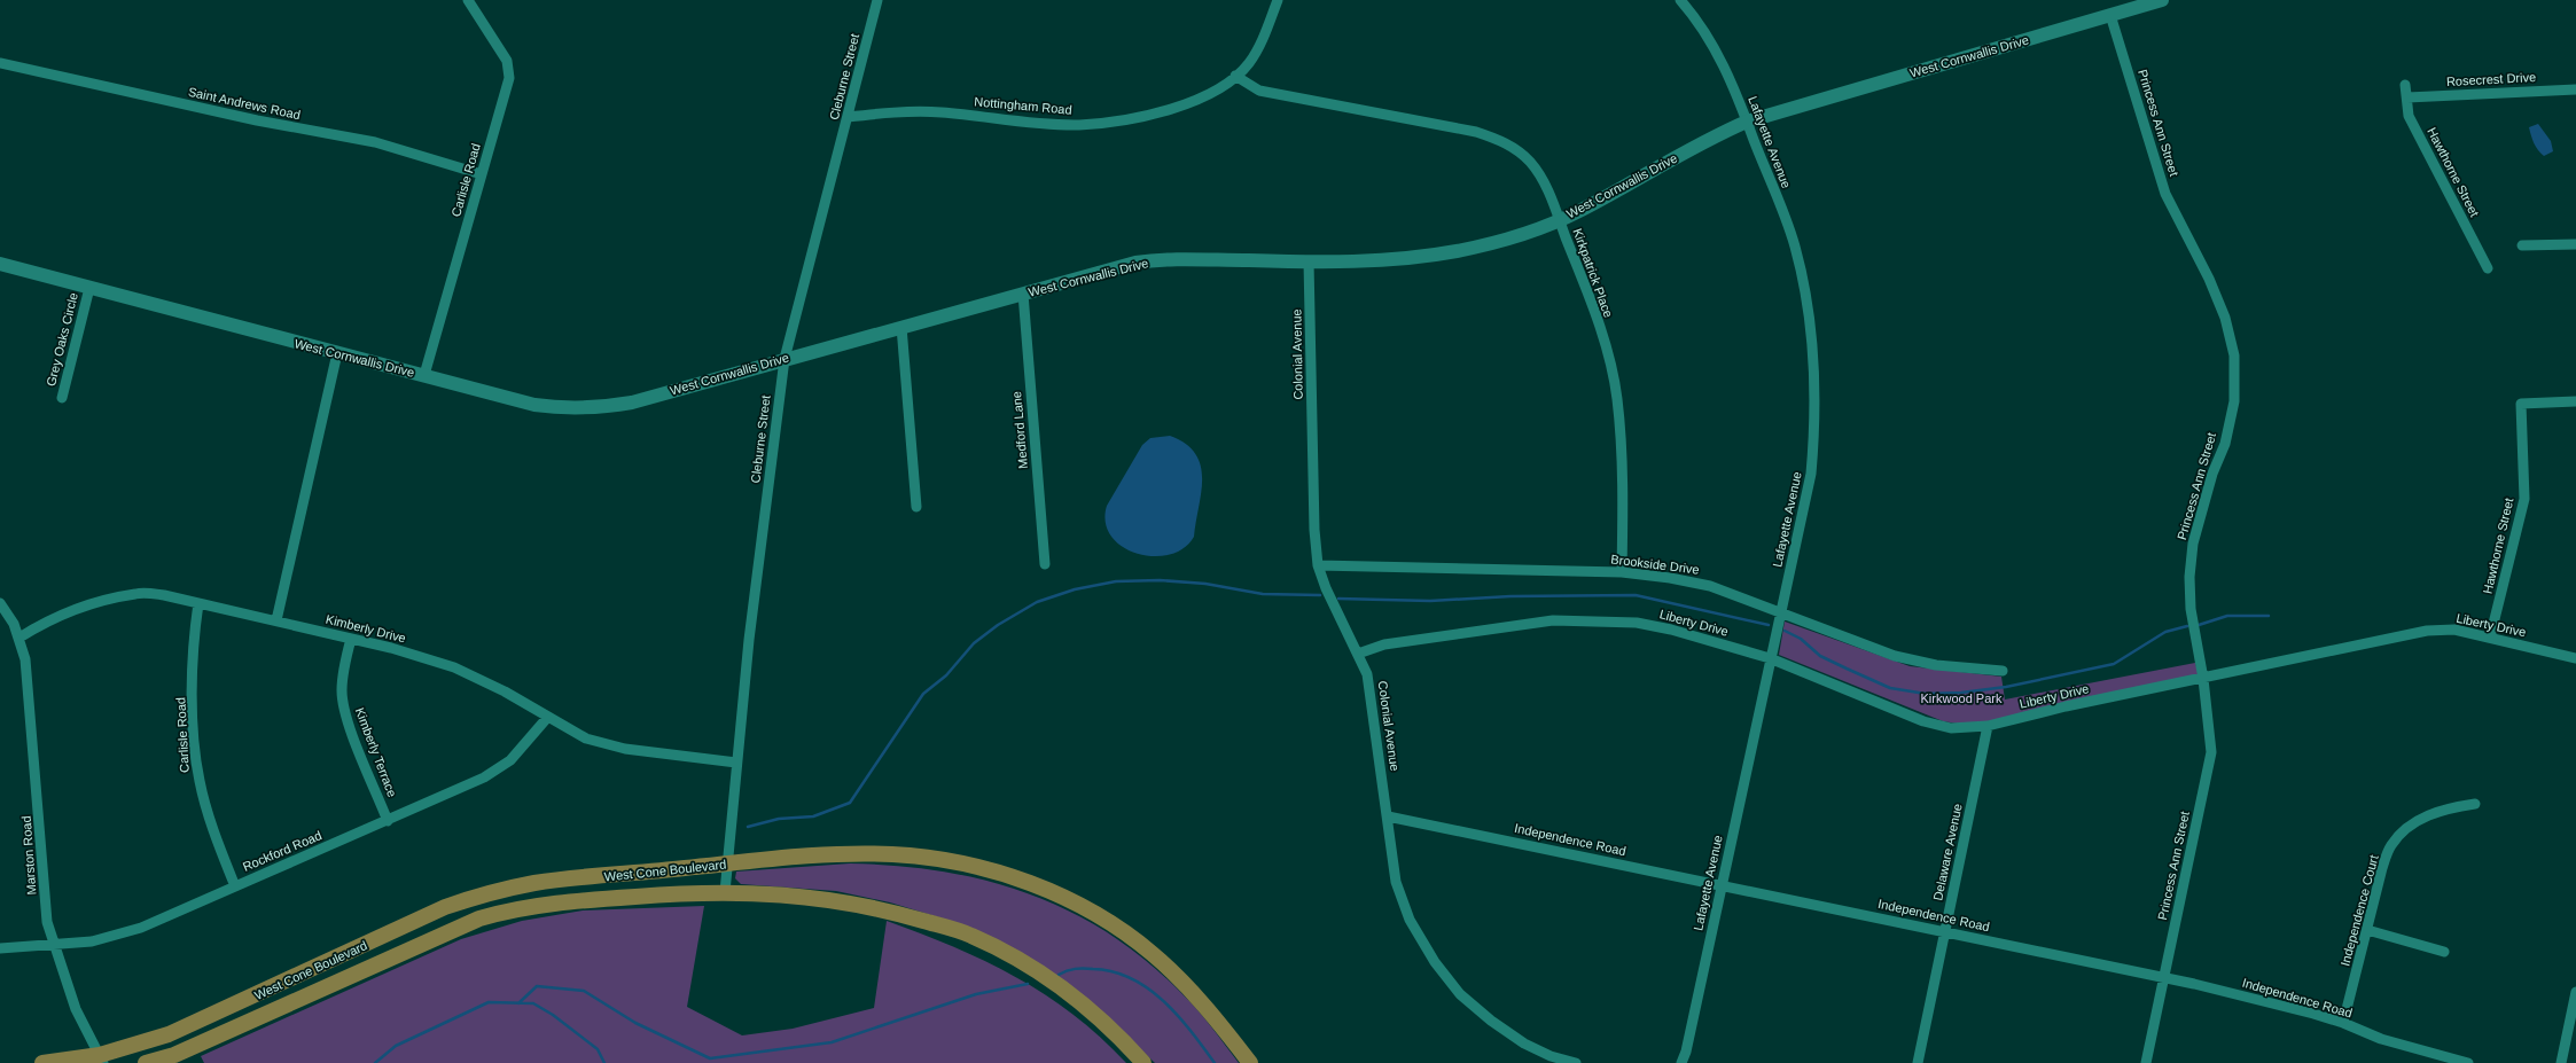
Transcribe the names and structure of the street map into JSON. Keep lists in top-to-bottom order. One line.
{"streets":{"main road":["West Cone Boulevard"],"street":["West Cornwallis Drive","Cleburne Street","Rosecrest Drive","Saint Andrews Road","Nottingham Road","Princess Ann Street","Lafayette Avenue","Hawthorne Street","Carlisle Road","Kirkpatrick Place","Grey Oaks Circle","Colonial Avenue","Medford Lane","Brookside Drive","Liberty Drive","Kimberly Drive","Kimberly Terrace","Independence Road","Rockford Road","Delaware Avenue","Marston Road","Independence Court"]},"crossings":[["West Cornwallis Drive","Cleburne Street"],["West Cornwallis Drive","Princess Ann Street"],["West Cornwallis Drive","Lafayette Avenue"],["West Cornwallis Drive","Carlisle Road"],["West Cornwallis Drive","Kirkpatrick Place"],["West Cornwallis Drive","Grey Oaks Circle"],["West Cornwallis Drive","Colonial Avenue"],["West Cornwallis Drive","Medford Lane"],["Cleburne Street","Nottingham Road"],["Cleburne Street","Kimberly Drive"],["Cleburne Street","West Cone Boulevard"],["Rosecrest Drive","Hawthorne Street"],["Saint Andrews Road","Carlisle Road"],["Nottingham Road","Kirkpatrick Place"],["Princess Ann Street","Liberty Drive"],["Princess Ann Street","Independence Road"],["Lafayette Avenue","Brookside Drive"],["Lafayette Avenue","Liberty Drive"],["Lafayette Avenue","Independence Road"],["Hawthorne Street","Liberty Drive"],["Carlisle Road","Kimberly Drive"],["Carlisle Road","Rockford Road"],["Kirkpatrick Place","Brookside Drive"],["Colonial Avenue","Brookside Drive"],["Colonial Avenue","Liberty Drive"],["Colonial Avenue","Independence Road"],["Liberty Drive","Delaware Avenue"],["Kimberly Drive","Kimberly Terrace"],["Kimberly Drive","Rockford Road"],["Kimberly Drive","Marston Road"],["Kimberly Terrace","Rockford Road"],["Independence Road","Delaware Avenue"],["Independence Road","Independence Court"],["Rockford Road","Marston Road"],["Marston Road","West Cone Boulevard"]],"parks":["Kirkwood Park"]}
